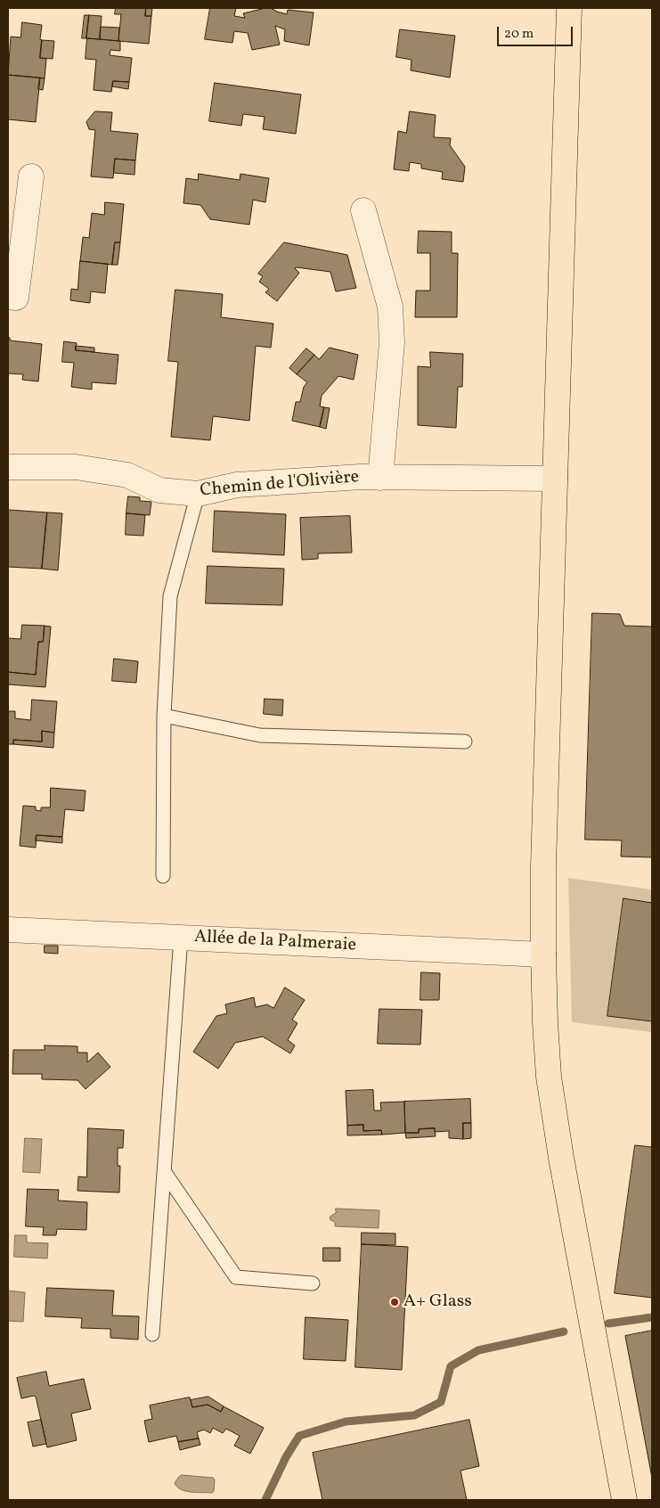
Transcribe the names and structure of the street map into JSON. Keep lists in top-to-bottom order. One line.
{"streets":{"street":["Chemin de l'Olivière","Allée de la Palmeraie"]},"places":["A+ Glass"],"scale_bar":"20 m"}
